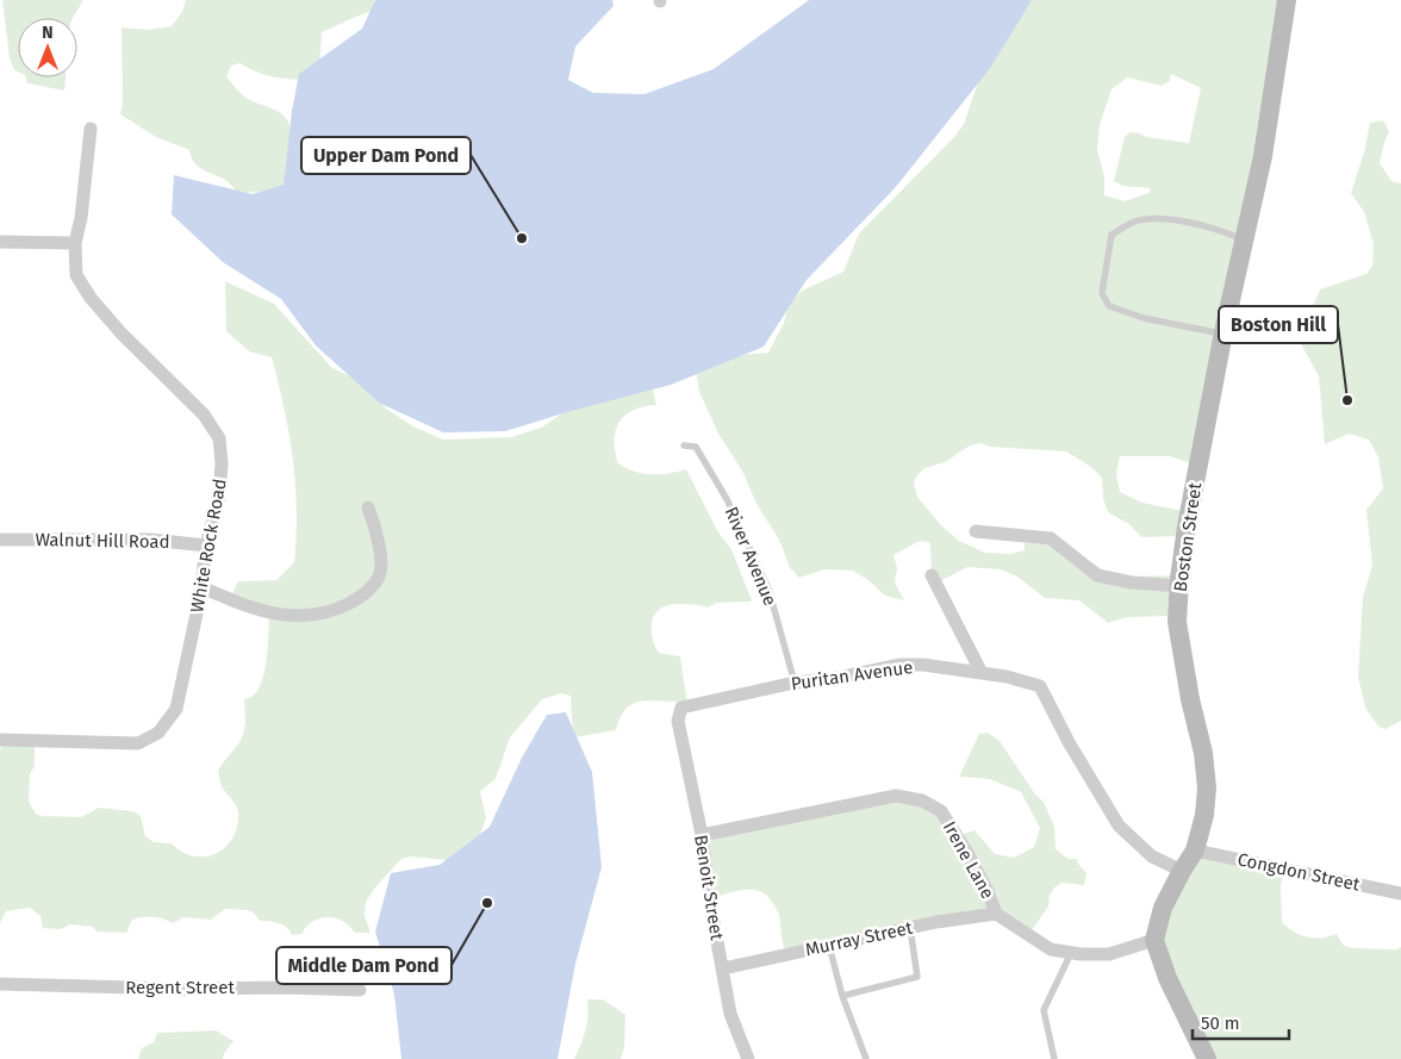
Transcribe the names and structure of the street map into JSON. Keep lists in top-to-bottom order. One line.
{"streets":{"street":["Boston Street","Walnut Hill Road","White Rock Road","Puritan Avenue","Irene Lane","Congdon Street","Benoit Street","Murray Street","Regent Street"],"lane":["River Avenue"]},"crossings":[["Boston Street","Puritan Avenue"],["Boston Street","Irene Lane"],["Boston Street","Congdon Street"],["Walnut Hill Road","White Rock Road"],["River Avenue","Puritan Avenue"],["Puritan Avenue","Benoit Street"],["Irene Lane","Benoit Street"],["Irene Lane","Murray Street"],["Benoit Street","Murray Street"]],"places":["Upper Dam Pond","Boston Hill","Middle Dam Pond"],"scale_bar":"50 m","north":"top"}
